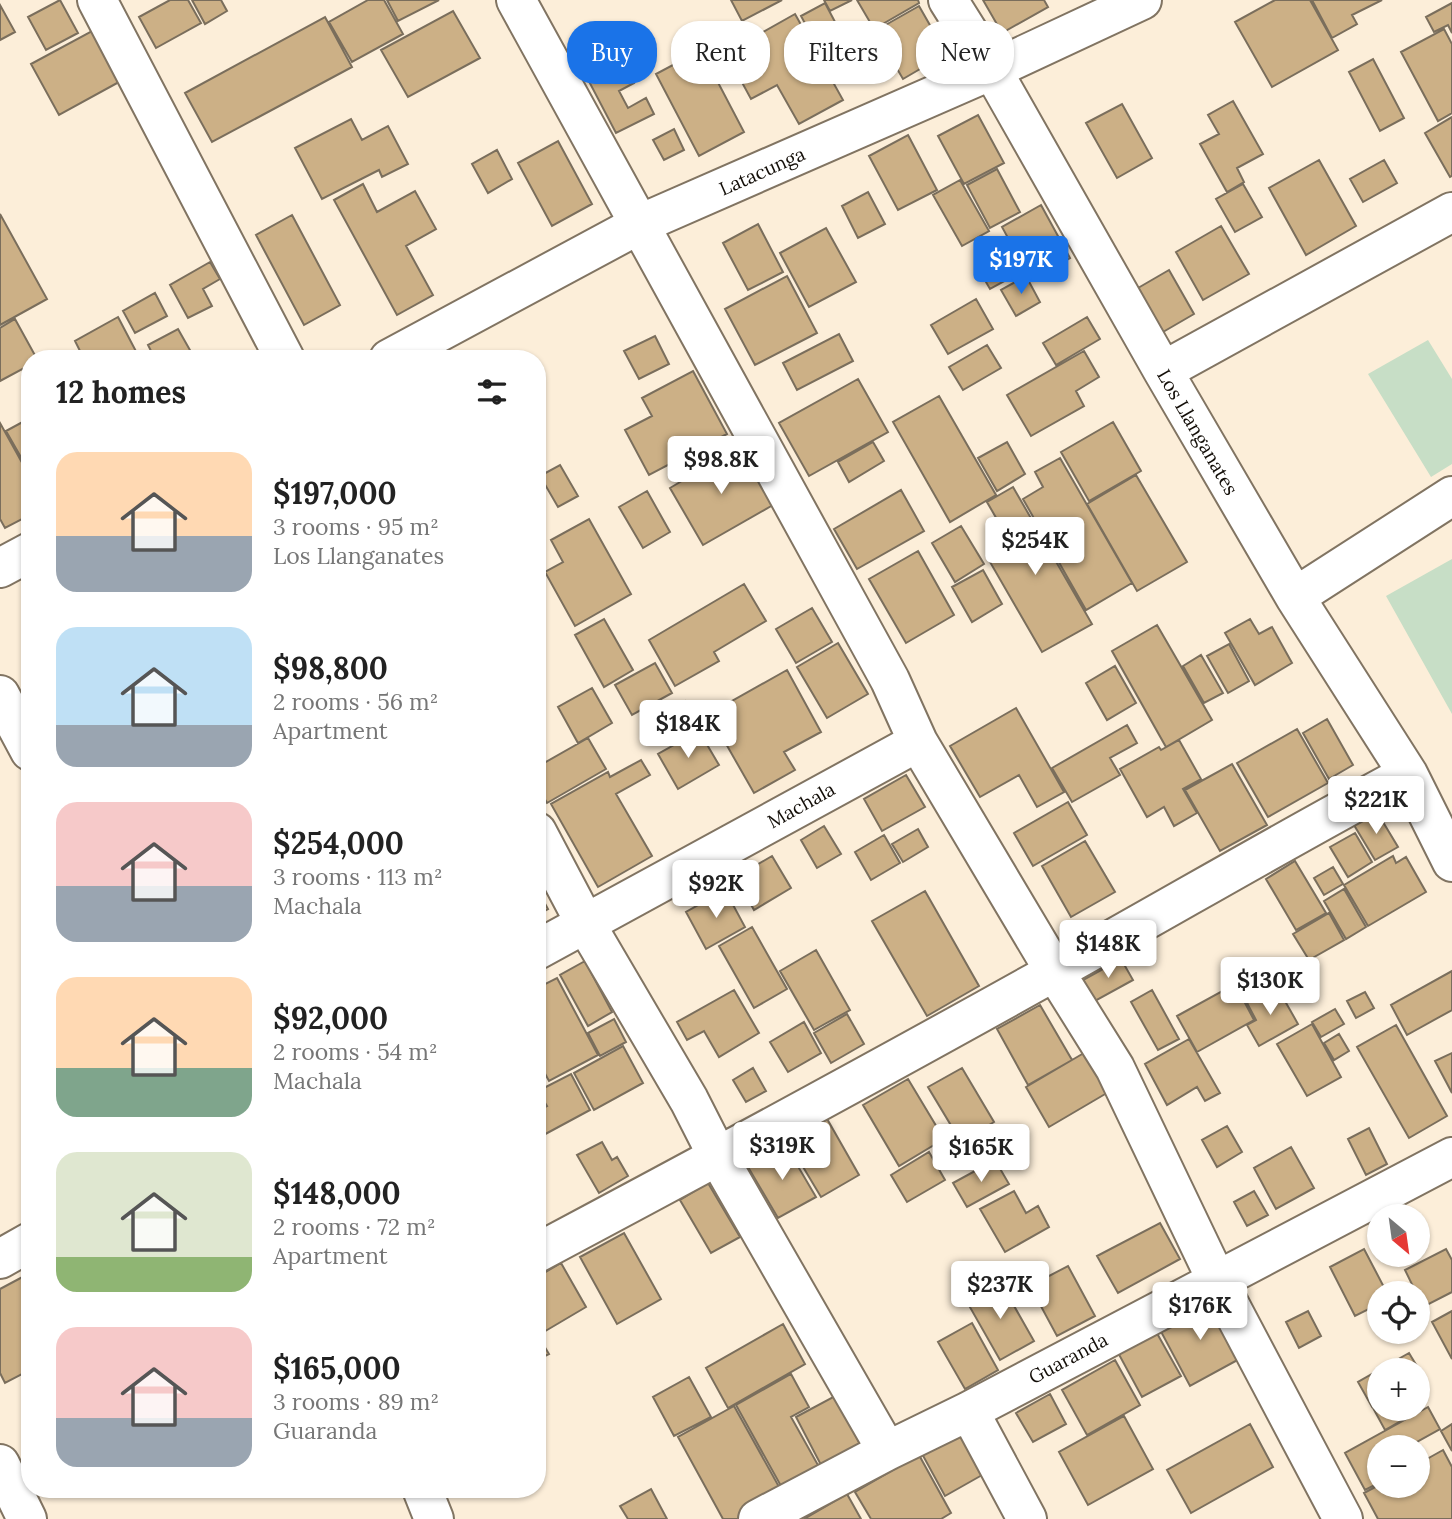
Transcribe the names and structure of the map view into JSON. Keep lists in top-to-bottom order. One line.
{"streets":{"street":["Latacunga","Los Llanganates","Machala","Guaranda"]},"north":"bottom right","page":{"chip":["Buy","Rent","Filters","New"],"price":["$197K","$98.8K","$254K","$184K","$221K","$92K","$148K","$130K","$319K","$165K","$237K","$176K"],"heading":"12 homes","list":[{"name":"$197,000","note":"3 rooms · 95 m² · Los Llanganates"},{"name":"$98,800","note":"2 rooms · 56 m² · Apartment"},{"name":"$254,000","note":"3 rooms · 113 m² · Machala"},{"name":"$92,000","note":"2 rooms · 54 m² · Machala"},{"name":"$148,000","note":"2 rooms · 72 m² · Apartment"},{"name":"$165,000","note":"3 rooms · 89 m² · Guaranda"}],"map_buttons":["+","−"]}}
